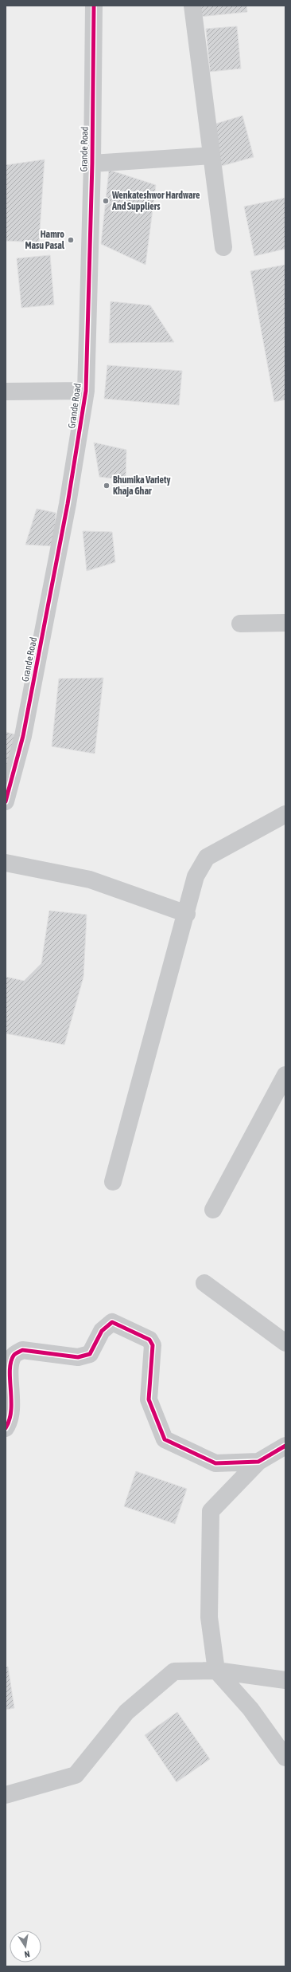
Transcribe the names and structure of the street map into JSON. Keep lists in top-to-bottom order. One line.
{"streets":{"street":["Grande Road"]},"places":["Wenkateshwor Hardware And Suppliers","Hamro Masu Pasal","Bhumika Variety Khaja Ghar"],"north":"bottom"}
